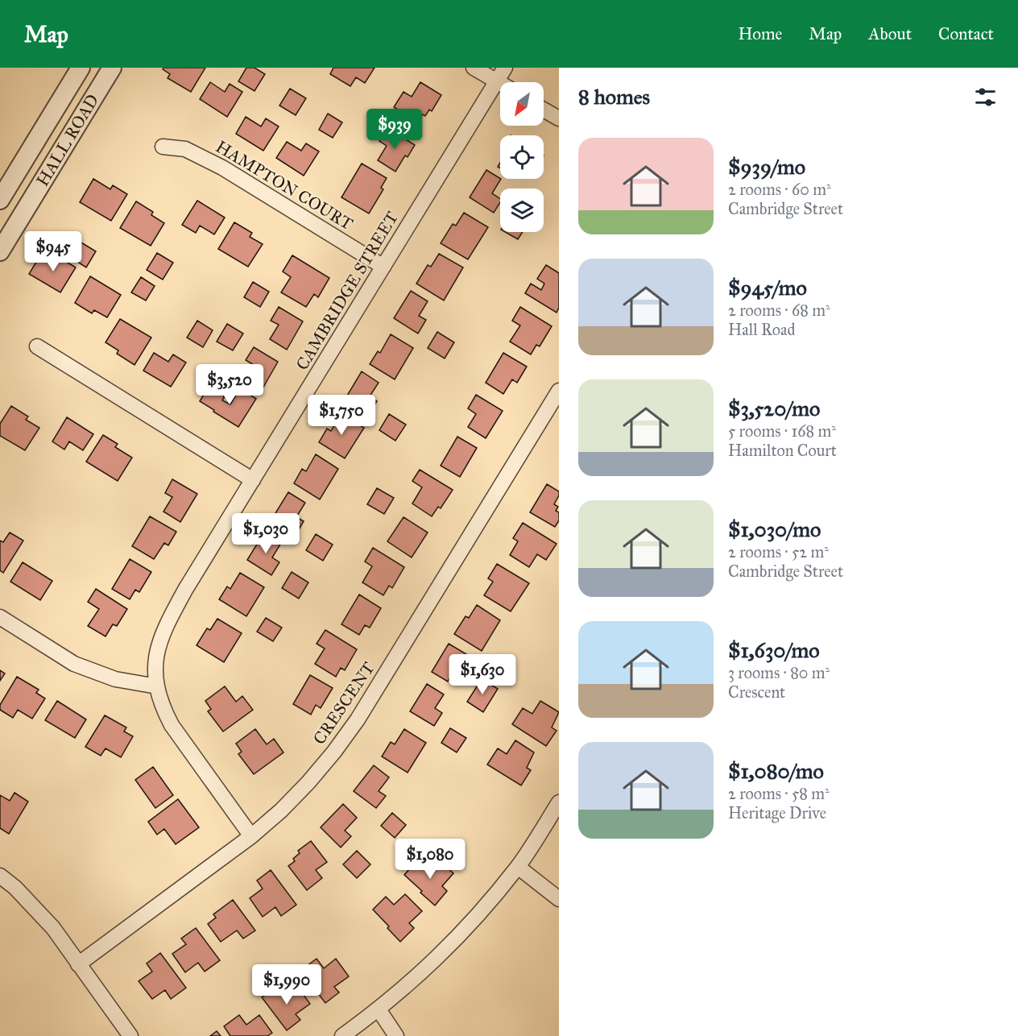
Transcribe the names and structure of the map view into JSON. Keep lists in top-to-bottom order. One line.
{"streets":{"street":["HALL ROAD","HAMPTON COURT","CAMBRIDGE STREET","CRESCENT"]},"crossings":[["HAMPTON COURT","CAMBRIDGE STREET"],["CAMBRIDGE STREET","CRESCENT"]],"north":"bottom left","page":{"header":"Map","nav":["Home","Map","About","Contact"],"heading":"8 homes","price":["$939","$945","$3,520","$1,750","$1,030","$1,630","$1,080","$1,990"],"list":[{"name":"$939/mo","note":"2 rooms · 60 m² · Cambridge Street"},{"name":"$945/mo","note":"2 rooms · 68 m² · Hall Road"},{"name":"$3,520/mo","note":"5 rooms · 168 m² · Hamilton Court"},{"name":"$1,030/mo","note":"2 rooms · 52 m² · Cambridge Street"},{"name":"$1,630/mo","note":"3 rooms · 80 m² · Crescent"},{"name":"$1,080/mo","note":"2 rooms · 58 m² · Heritage Drive"}]}}
